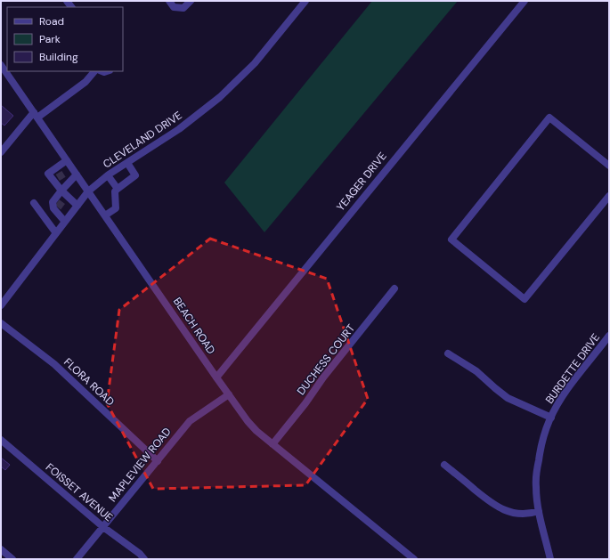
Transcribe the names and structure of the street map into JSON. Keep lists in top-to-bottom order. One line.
{"streets":{"street":["CLEVELAND DRIVE","YEAGER DRIVE","BEACH ROAD","DUCHESS COURT","BURDETTE DRIVE","FLORA ROAD","MAPLEVIEW ROAD","FOISSET AVENUE"]},"crossings":[["CLEVELAND DRIVE","BEACH ROAD"],["YEAGER DRIVE","BEACH ROAD"],["BEACH ROAD","DUCHESS COURT"],["BEACH ROAD","MAPLEVIEW ROAD"],["FLORA ROAD","MAPLEVIEW ROAD"],["MAPLEVIEW ROAD","FOISSET AVENUE"]],"legend":["Road","Park","Building"]}
